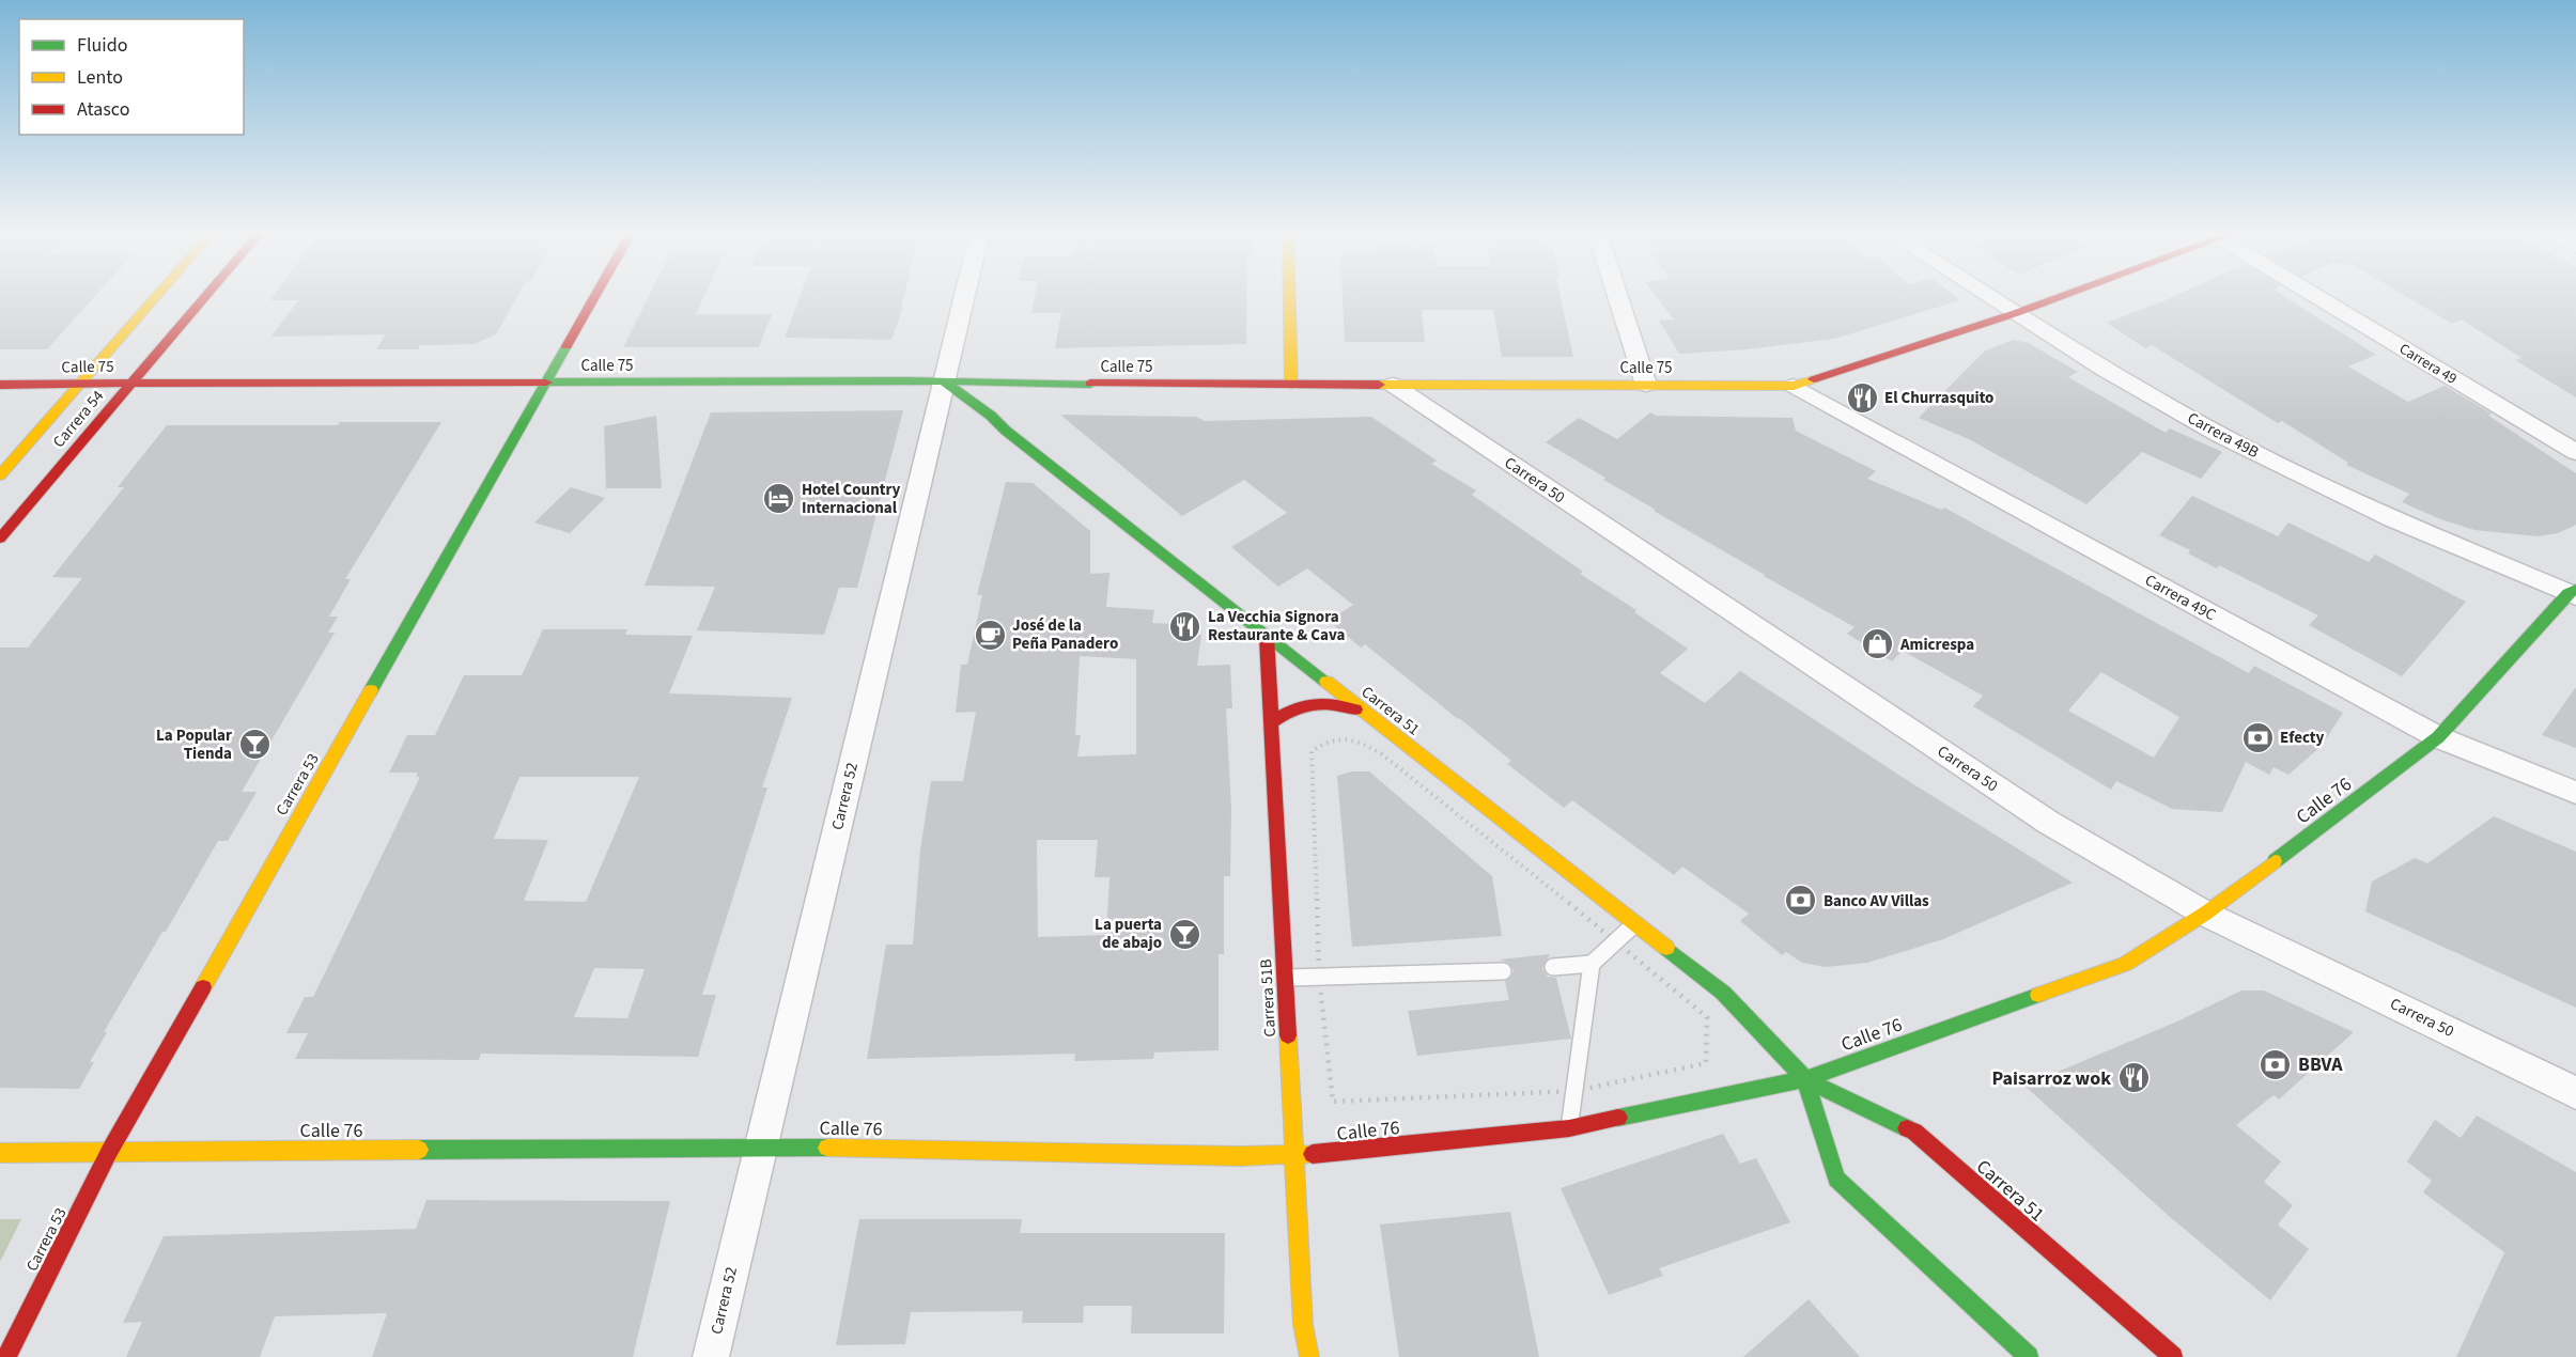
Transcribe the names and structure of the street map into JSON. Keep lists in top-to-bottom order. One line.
{"streets":{"street":["Carrera 49","Calle 75","Carrera 54","Carrera 49B","Carrera 50","Carrera 49C","Carrera 51","Carrera 53","Carrera 52","Calle 76","Carrera 51B"]},"crossings":[["Calle 75","Carrera 54"],["Calle 75","Carrera 49B"],["Calle 75","Carrera 50"],["Calle 75","Carrera 49C"],["Calle 75","Carrera 51"],["Calle 75","Carrera 53"],["Calle 75","Carrera 52"],["Carrera 49B","Calle 76"],["Carrera 50","Calle 76"],["Carrera 49C","Calle 76"],["Carrera 51","Carrera 52"],["Carrera 51","Calle 76"],["Carrera 51","Carrera 51B"],["Carrera 53","Calle 76"],["Carrera 52","Calle 76"],["Calle 76","Carrera 51B"]],"places":{"restaurant":["El Churrasquito","La Vecchia Signora Restaurante & Cava","Paisarroz wok"],"hotel":["Hotel Country Internacional"],"cafe":["José de la Peña Panadero"],"shop":["Amicrespa"],"bank":["Efecty","Banco AV Villas","BBVA"],"bar":["La Popular Tienda","La puerta de abajo"]},"legend":["Fluido","Lento","Atasco"]}
